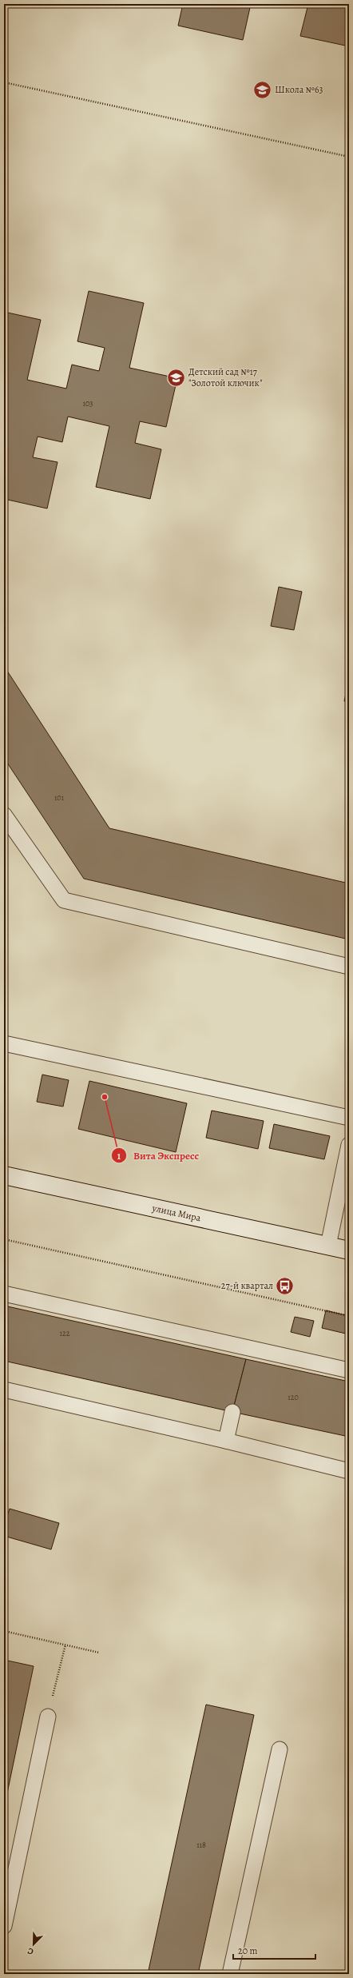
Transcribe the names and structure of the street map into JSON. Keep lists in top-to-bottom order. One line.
{"streets":{"main road":["улица Мира"]},"places":{"school or university":["Школа №63","Детский сад №17 \"Золотой ключик\""],"other":["Вита Экспресс"],"bus stop":["27-й квартал"]},"house_numbers":["103","101","122","120","118"],"scale_bar":"20 m","north":"bottom left"}
